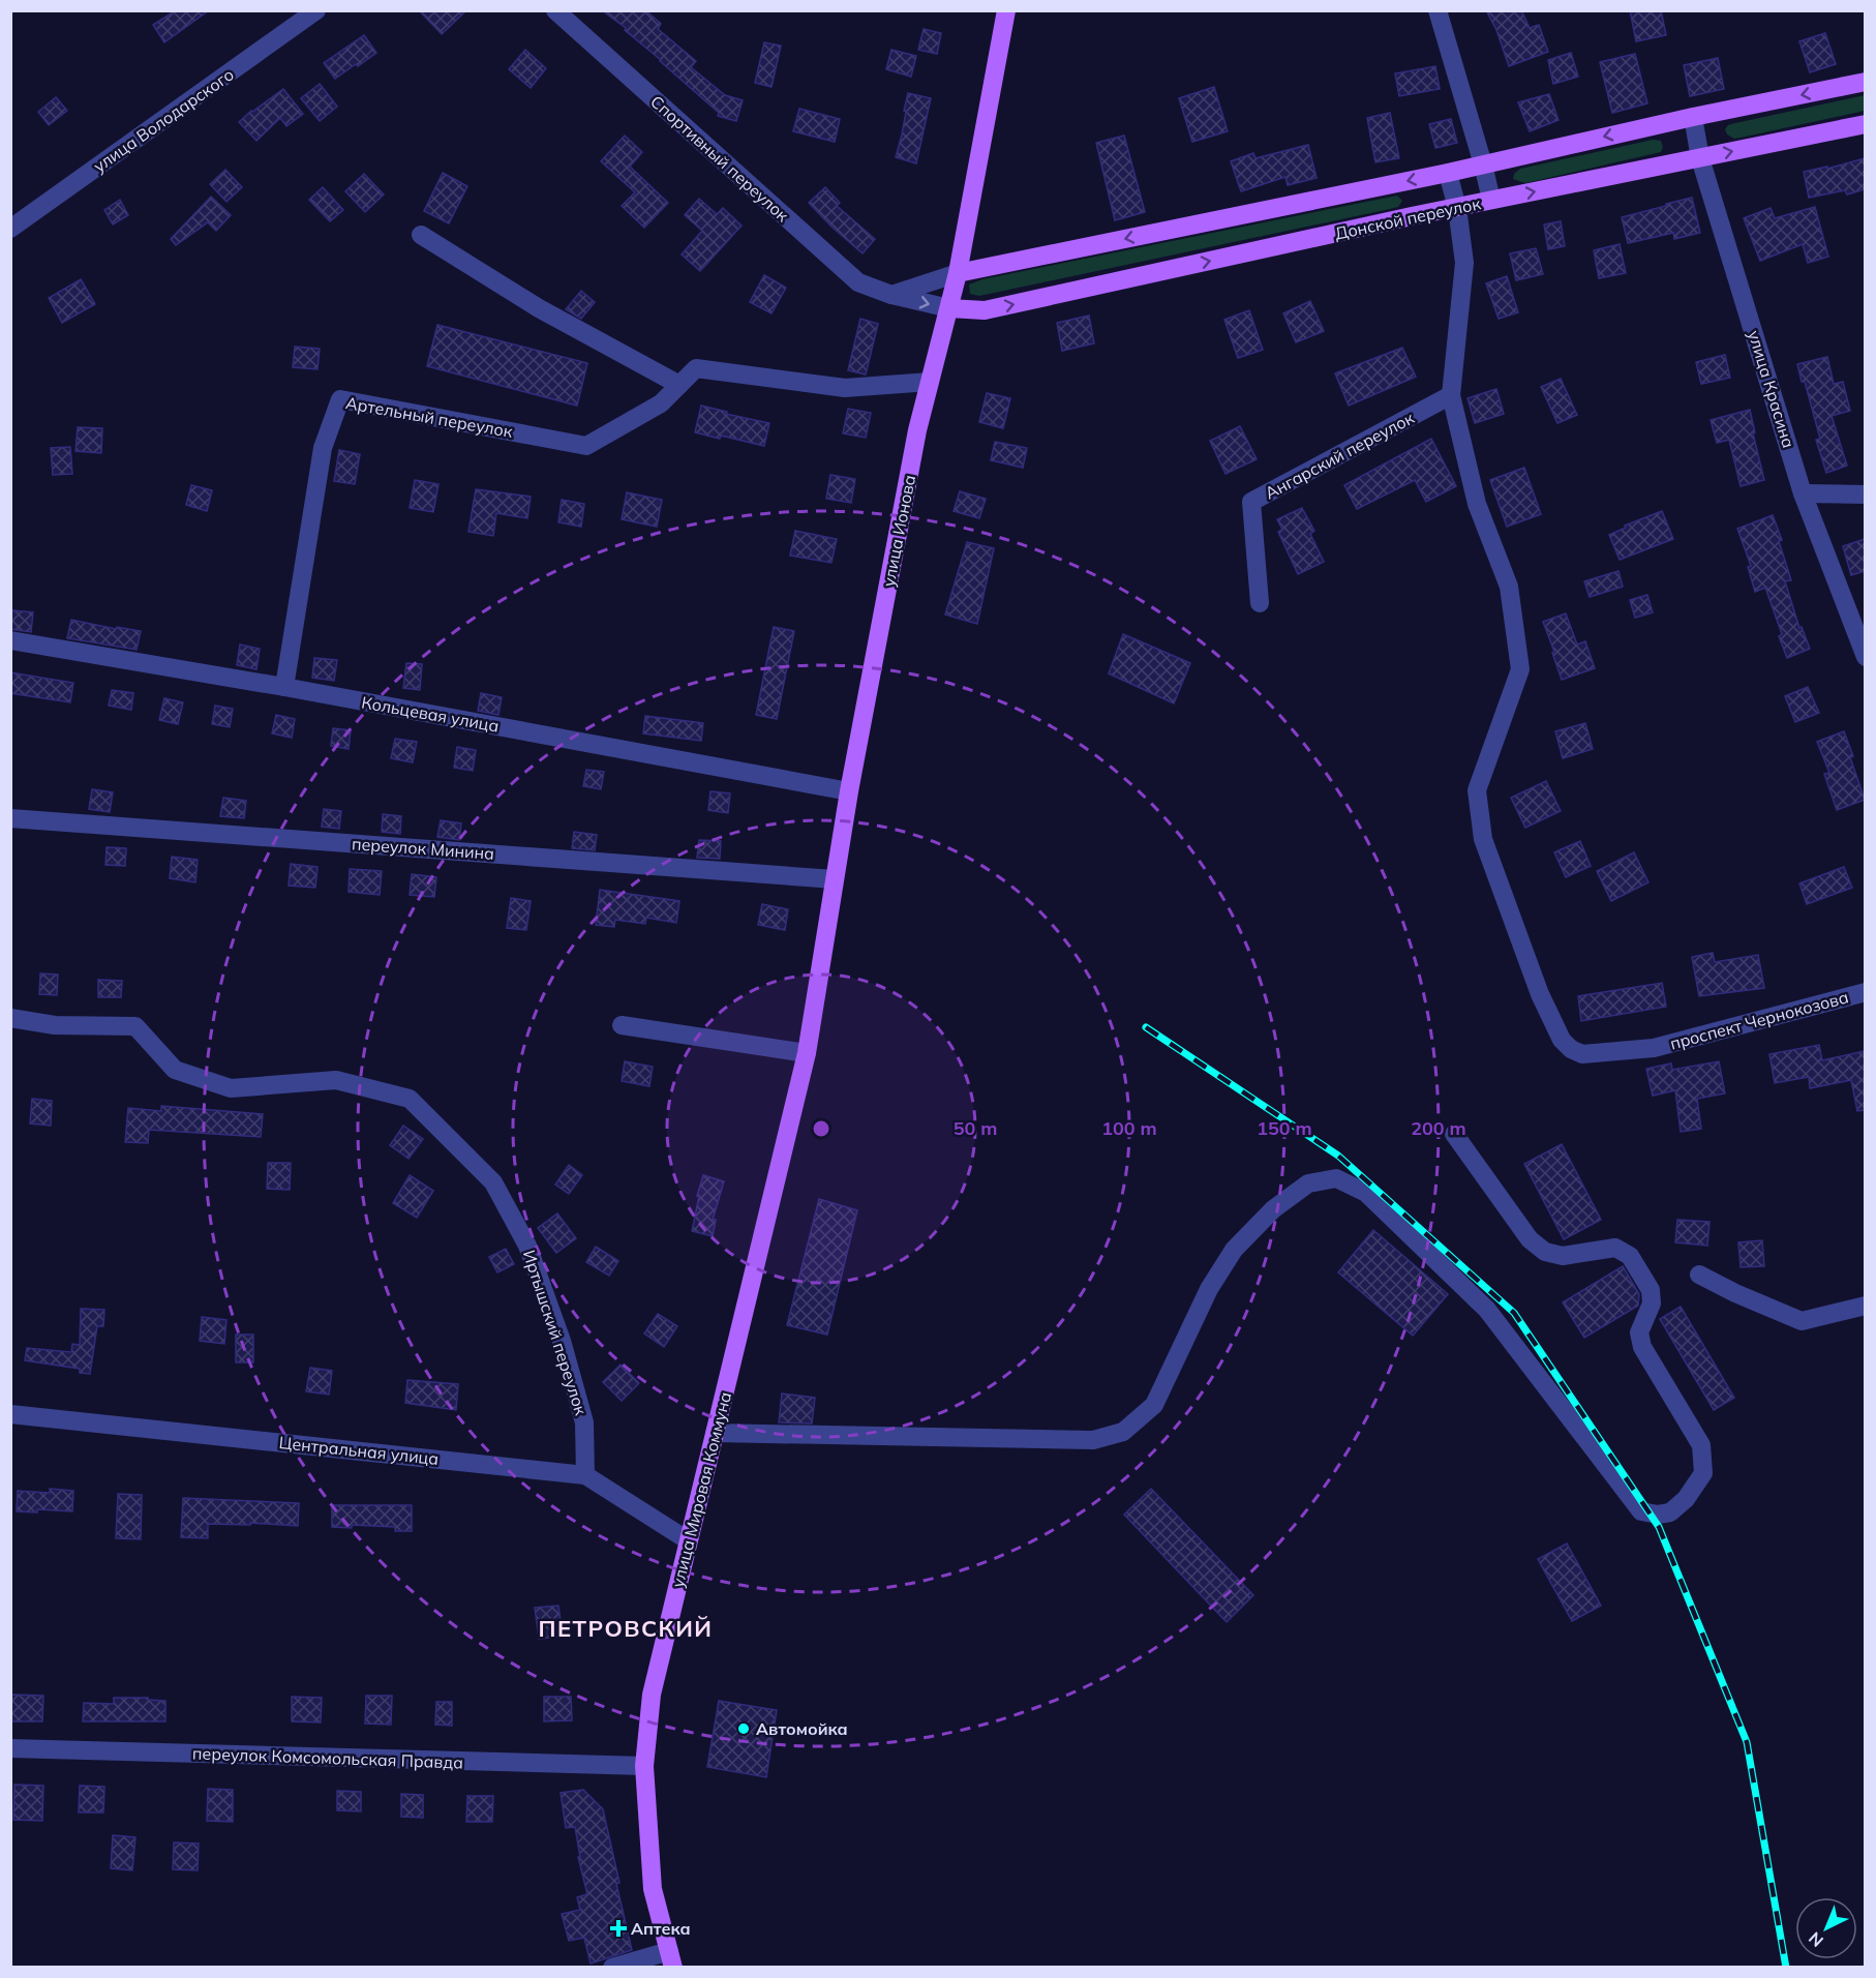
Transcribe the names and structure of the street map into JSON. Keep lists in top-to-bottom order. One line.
{"streets":{"main road":["Донской переулок","улица Ионова","улица Мировая Коммуна"],"street":["улица Володарского","Спортивный переулок","улица Красина","Артельный переулок","Ангарский переулок","Кольцевая улица","переулок Минина","проспект Чернокозова","Иртышский переулок","Центральная улица","переулок Комсомольская Правда"]},"crossings":[["Спортивный переулок","Донской переулок"],["Спортивный переулок","улица Ионова"],["Донской переулок","улица Красина"],["Донской переулок","улица Ионова"],["Артельный переулок","улица Ионова"],["Артельный переулок","Кольцевая улица"],["Ангарский переулок","проспект Чернокозова"],["улица Ионова","Кольцевая улица"],["улица Ионова","переулок Минина"],["улица Ионова","улица Мировая Коммуна"],["Иртышский переулок","Центральная улица"],["Центральная улица","улица Мировая Коммуна"],["улица Мировая Коммуна","переулок Комсомольская Правда"]],"districts":["ПЕТРОВСКИЙ"],"places":{"other":["Автомойка"],"health":["Аптека"]},"north":"bottom left","rings":["50 m","100 m","150 m","200 m"]}
